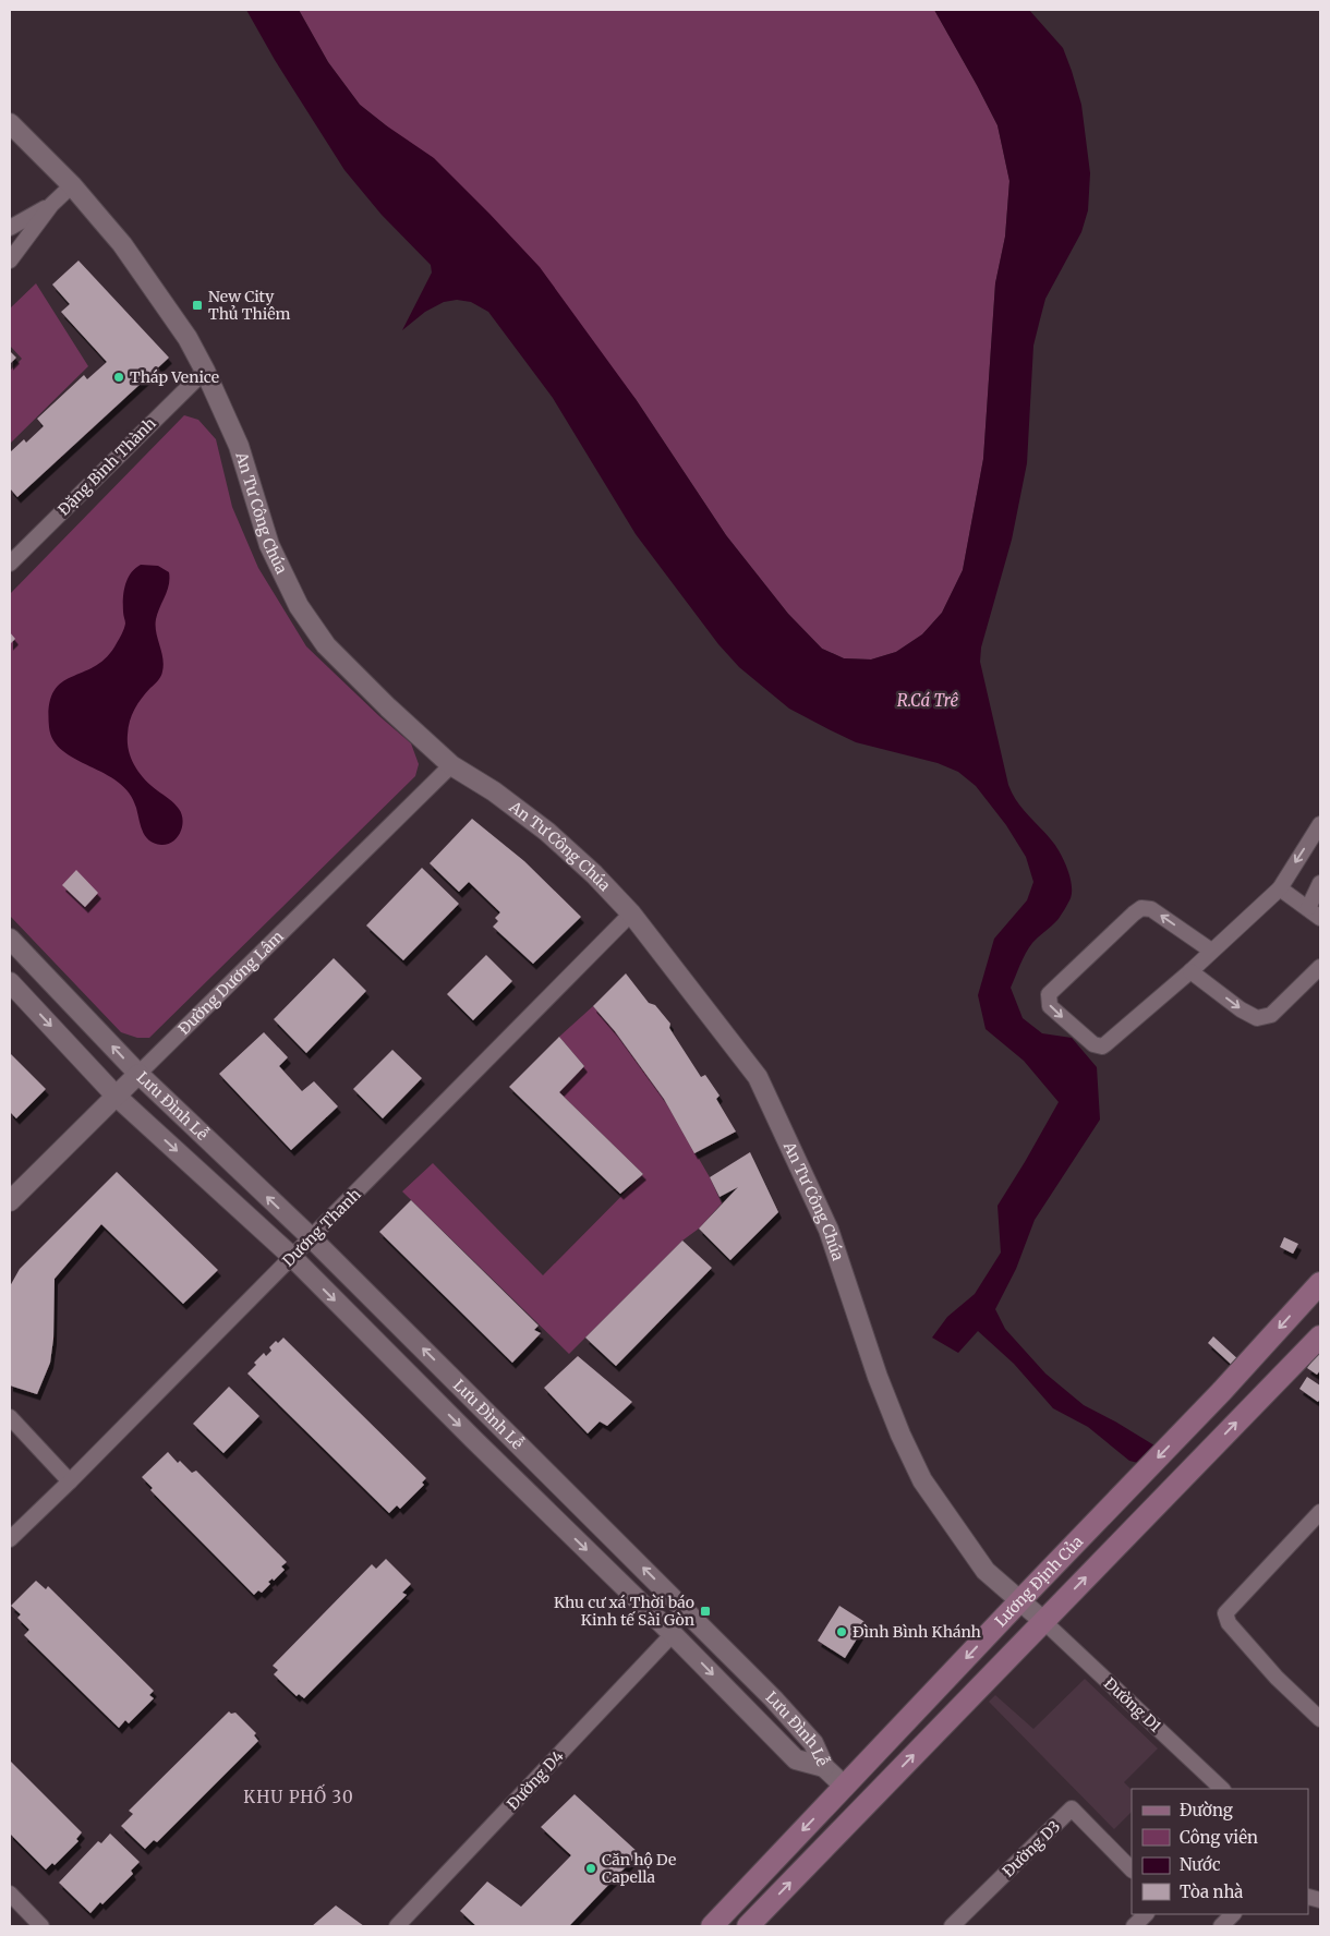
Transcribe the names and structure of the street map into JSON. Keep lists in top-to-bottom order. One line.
{"streets":{"main road":["Lương Định Của"],"street":["Đặng Bình Thành","An Tư Công Chúa","Đường Dương Lâm","Lưu Đình Lễ","Dương Thanh","Đường D1","Đường D4","Đường D3"]},"crossings":[["Đặng Bình Thành","An Tư Công Chúa"],["An Tư Công Chúa","Đường Dương Lâm"],["An Tư Công Chúa","Dương Thanh"],["An Tư Công Chúa","Lương Định Của"],["An Tư Công Chúa","Đường D1"],["Đường Dương Lâm","Lưu Đình Lễ"],["Lưu Đình Lễ","Dương Thanh"],["Lưu Đình Lễ","Đường D4"],["Lương Định Của","Đường D1"]],"districts":["KHU PHỐ 30"],"water":["R.Cá Trê"],"places":{"transit":["New City Thủ Thiêm","Khu cư xá Thời báo Kinh tế Sài Gòn"],"other":["Tháp Venice","Đình Bình Khánh","Căn hộ De Capella"]},"legend":["Đường","Công viên","Nước","Tòa nhà"]}
